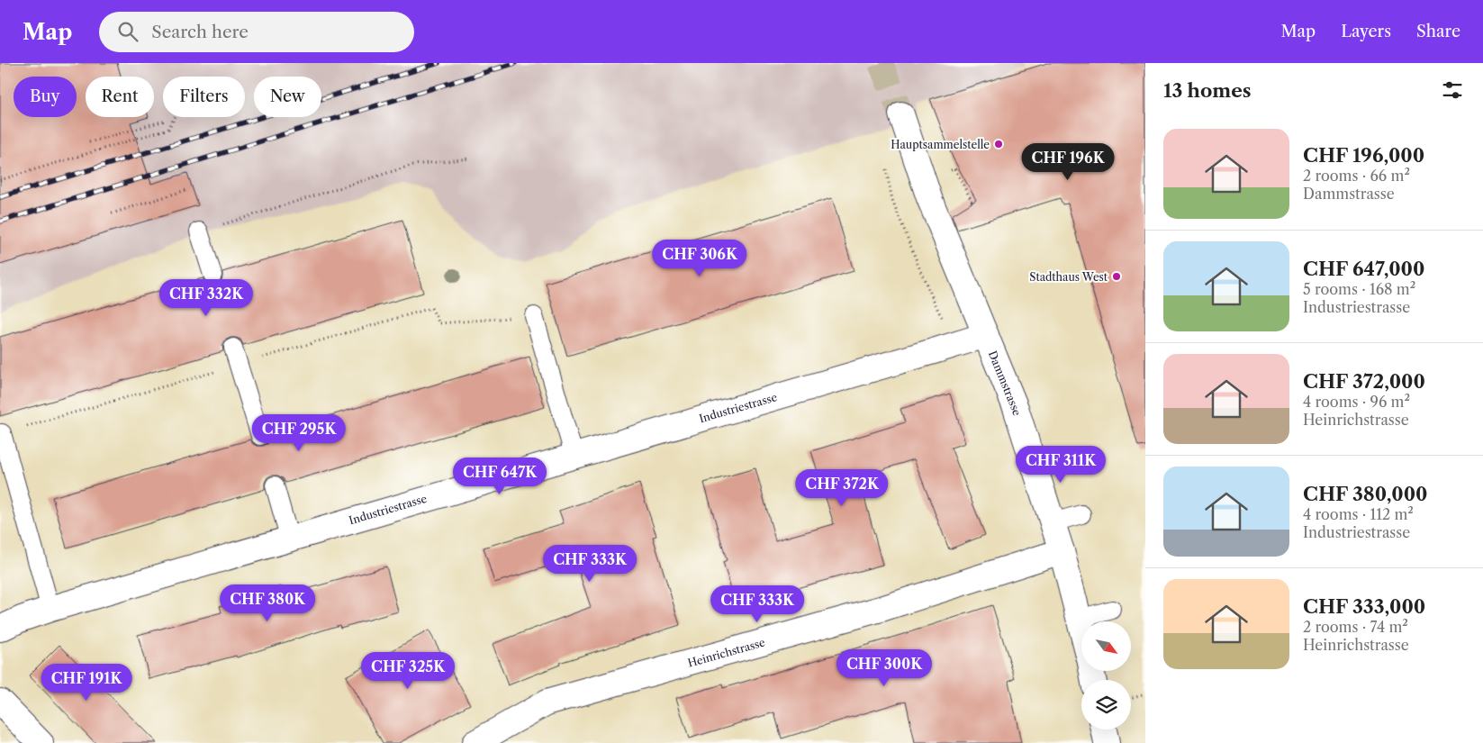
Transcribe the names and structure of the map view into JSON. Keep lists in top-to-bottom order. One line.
{"streets":{"street":["Dammstrasse","Industriestrasse","Heinrichstrasse"]},"crossings":[["Dammstrasse","Industriestrasse"],["Dammstrasse","Heinrichstrasse"]],"places":["Hauptsammelstelle","Stadthaus West"],"north":"bottom right","page":{"header":"Map","search":"Search here","nav":["Map","Layers","Share"],"heading":"13 homes","chip":["Buy","Rent","Filters","New"],"list":[{"name":"CHF 196,000","note":"2 rooms · 66 m² · Dammstrasse"},{"name":"CHF 647,000","note":"5 rooms · 168 m² · Industriestrasse"},{"name":"CHF 372,000","note":"4 rooms · 96 m² · Heinrichstrasse"},{"name":"CHF 380,000","note":"4 rooms · 112 m² · Industriestrasse"},{"name":"CHF 333,000","note":"2 rooms · 74 m² · Heinrichstrasse"}],"price":["CHF 196K","CHF 306K","CHF 332K","CHF 295K","CHF 311K","CHF 647K","CHF 372K","CHF 333K","CHF 380K","CHF 333K","CHF 300K","CHF 325K","CHF 191K"]}}
